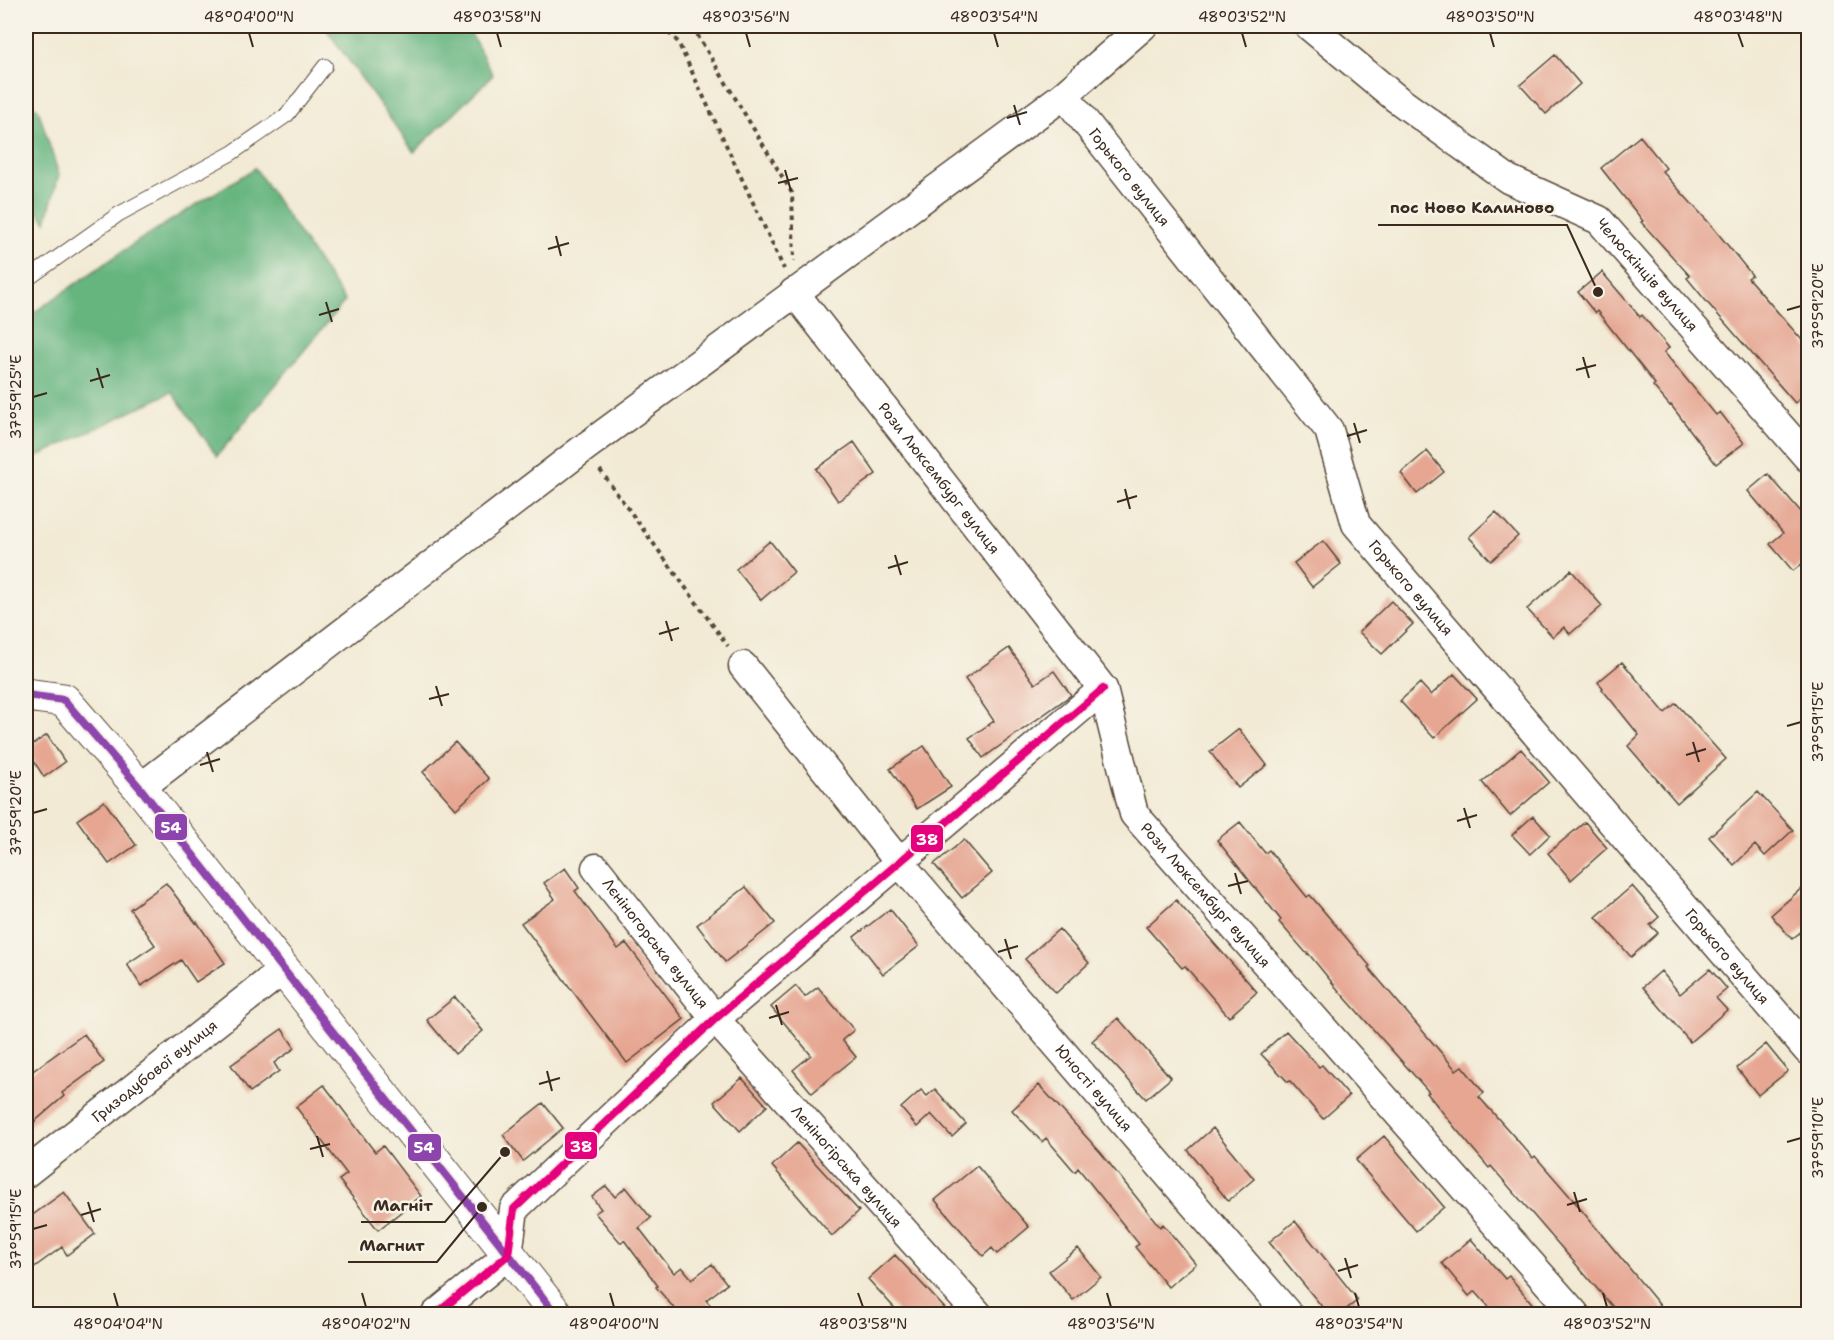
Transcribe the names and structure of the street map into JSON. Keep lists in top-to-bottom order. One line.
{"streets":{"street":["Горького вулиця","Челюскінців вулиця","Рози Люксембург вулиця","Лєніногорська вулиця","Гризодубової вулиця","Юності вулиця","Леніногірська вулиця"]},"crossings":[["Лєніногорська вулиця","Леніногірська вулиця"]],"places":["пос Ново Калиново","Магніт","Магнит"],"lines":["transit line 38","transit line 54"],"coordinates":["48°04'00\"N","48°03'58\"N","48°03'56\"N","48°03'54\"N","48°03'52\"N","48°03'50\"N","48°03'48\"N","37°59'20\"E","37°59'25\"E","37°59'15\"E","37°59'10\"E","48°04'04\"N","48°04'02\"N"]}
